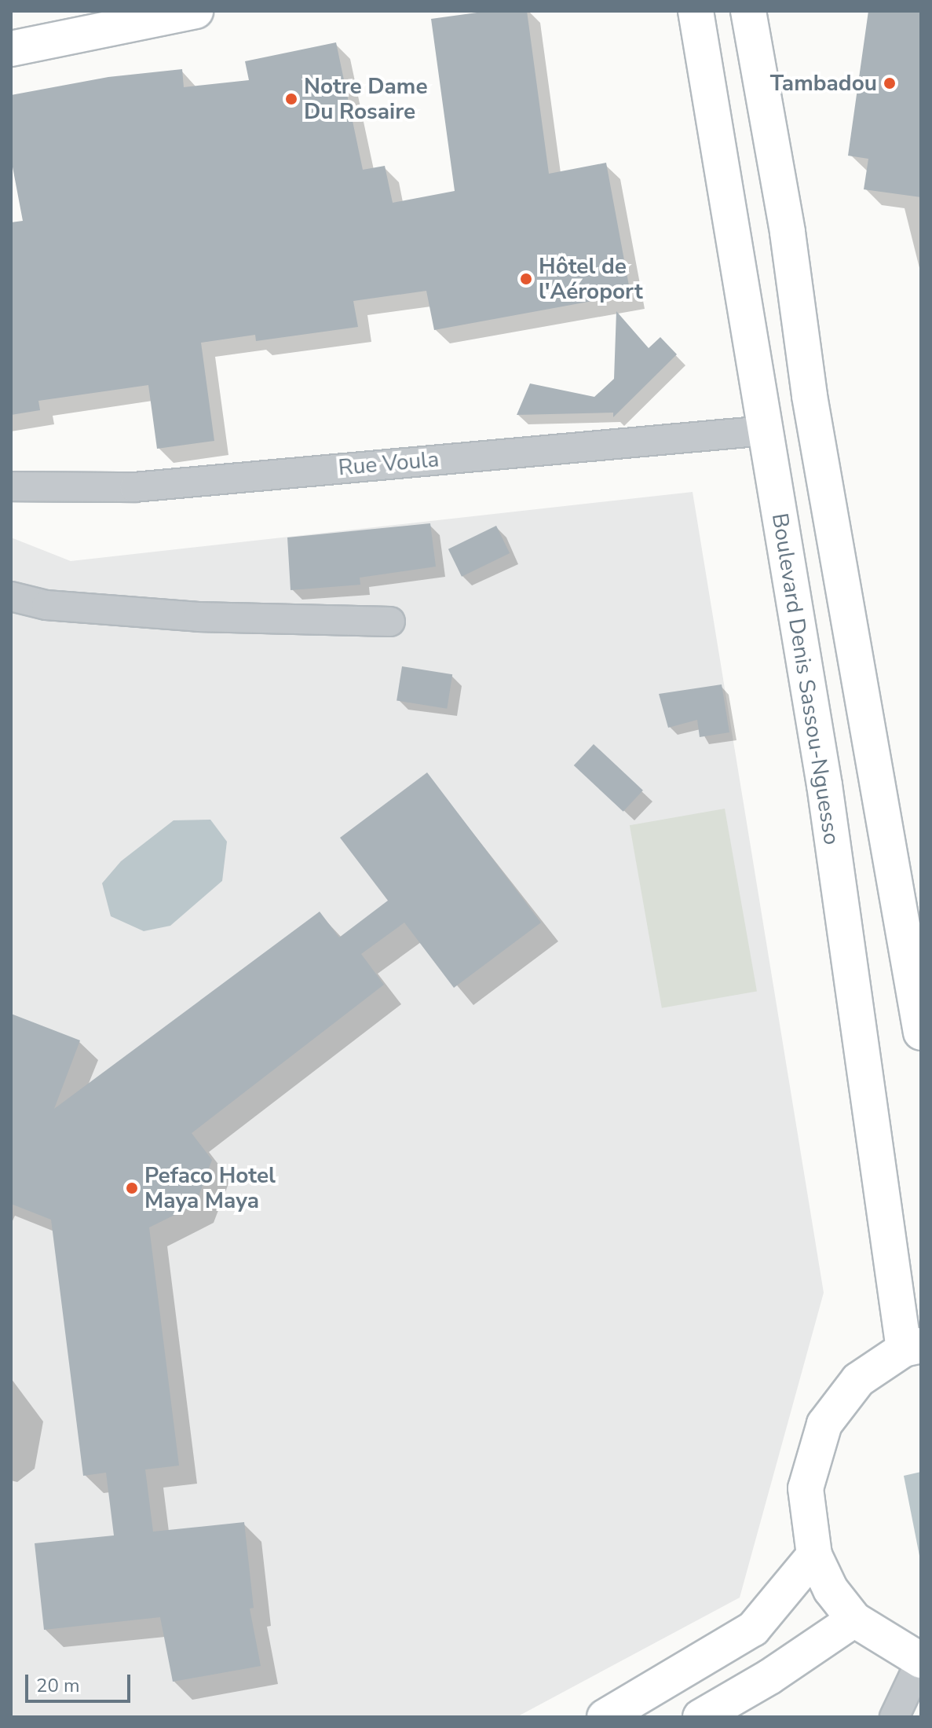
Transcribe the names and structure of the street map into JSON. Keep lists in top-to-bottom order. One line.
{"streets":{"main road":["Boulevard Denis Sassou-Nguesso"],"street":["Rue Voula"]},"crossings":[["Rue Voula","Boulevard Denis Sassou-Nguesso"]],"places":["Tambadou","Notre Dame Du Rosaire","Hôtel de l'Aéroport","Pefaco Hotel Maya Maya"],"scale_bar":"20 m"}
